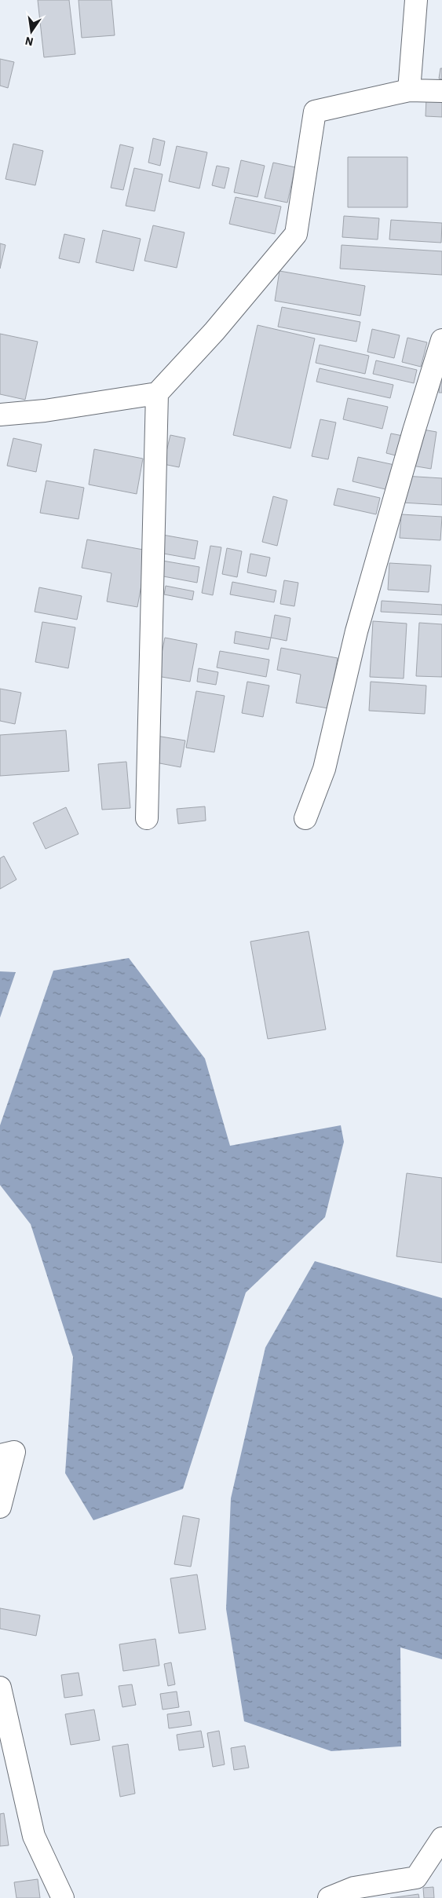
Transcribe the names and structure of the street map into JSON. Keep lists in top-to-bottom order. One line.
{"north":"bottom"}
